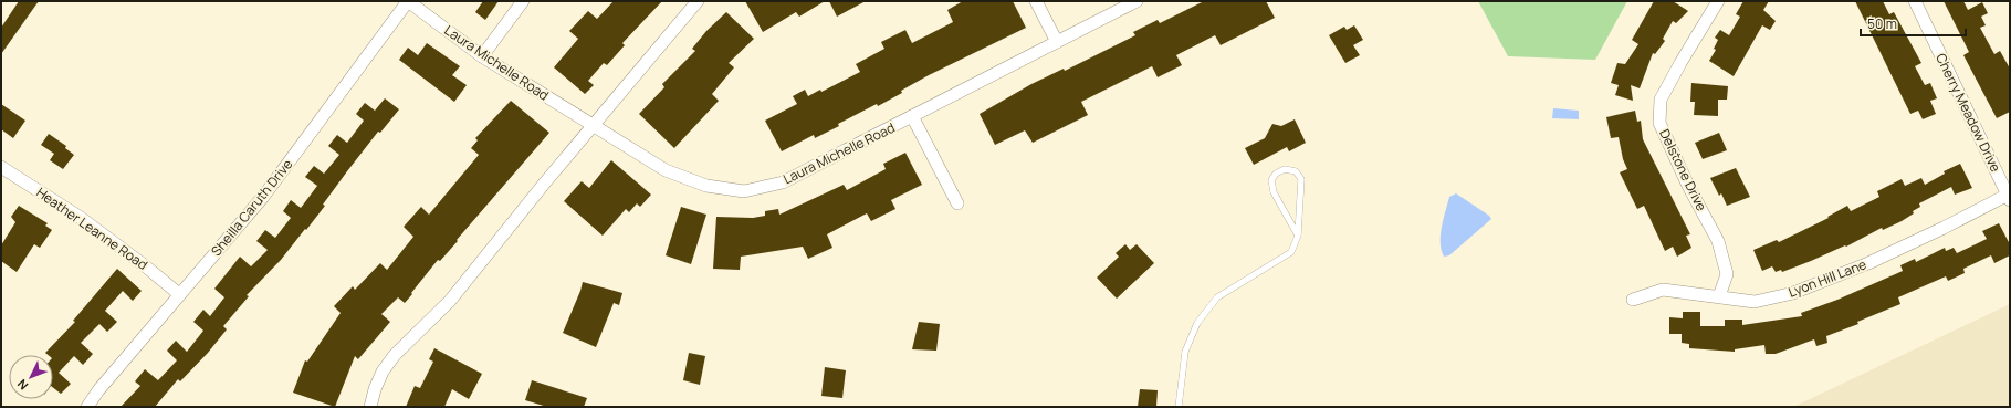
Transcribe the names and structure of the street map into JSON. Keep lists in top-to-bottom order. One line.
{"streets":{"street":["Laura Michelle Road","Cherry Meadow Drive","Delstone Drive","Sheilla Caruth Drive","Heather Leanne Road","Lyon Hill Lane"]},"crossings":[["Laura Michelle Road","Sheilla Caruth Drive"],["Cherry Meadow Drive","Lyon Hill Lane"],["Delstone Drive","Lyon Hill Lane"],["Sheilla Caruth Drive","Heather Leanne Road"]],"scale_bar":"50 m","north":"bottom left"}
